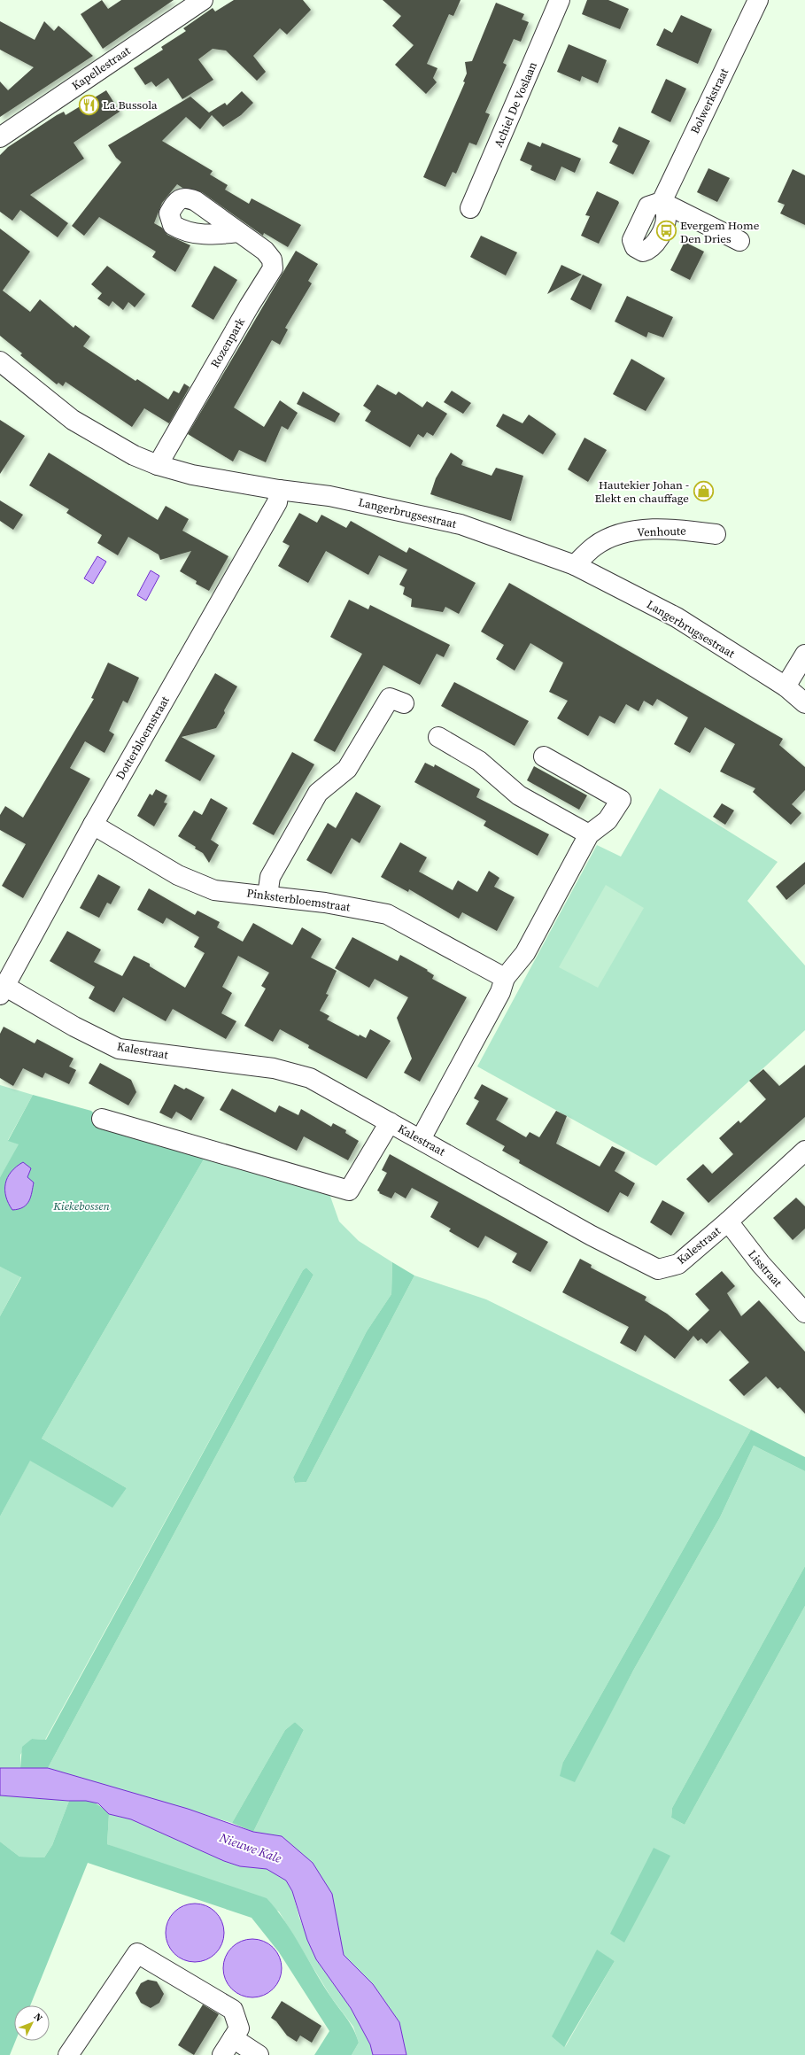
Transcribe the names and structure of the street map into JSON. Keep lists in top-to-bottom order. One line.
{"streets":{"street":["Kapellestraat","Bolwerkstraat","Achiel De Voslaan","Rozenpark","Langerbrugsestraat","Venhoute","Dotterbloemstraat","Pinksterbloemstraat","Kalestraat","Lisstraat"]},"crossings":[["Rozenpark","Langerbrugsestraat"],["Langerbrugsestraat","Venhoute"],["Langerbrugsestraat","Dotterbloemstraat"],["Dotterbloemstraat","Pinksterbloemstraat"],["Dotterbloemstraat","Kalestraat"],["Kalestraat","Lisstraat"]],"water":["Nieuwe Kale"],"parks":["Kiekebossen"],"places":{"restaurant":["La Bussola"],"bus stop":["Evergem Home Den Dries"],"shop":["Hautekier Johan - Elekt en chauffage"]},"north":"top right"}
